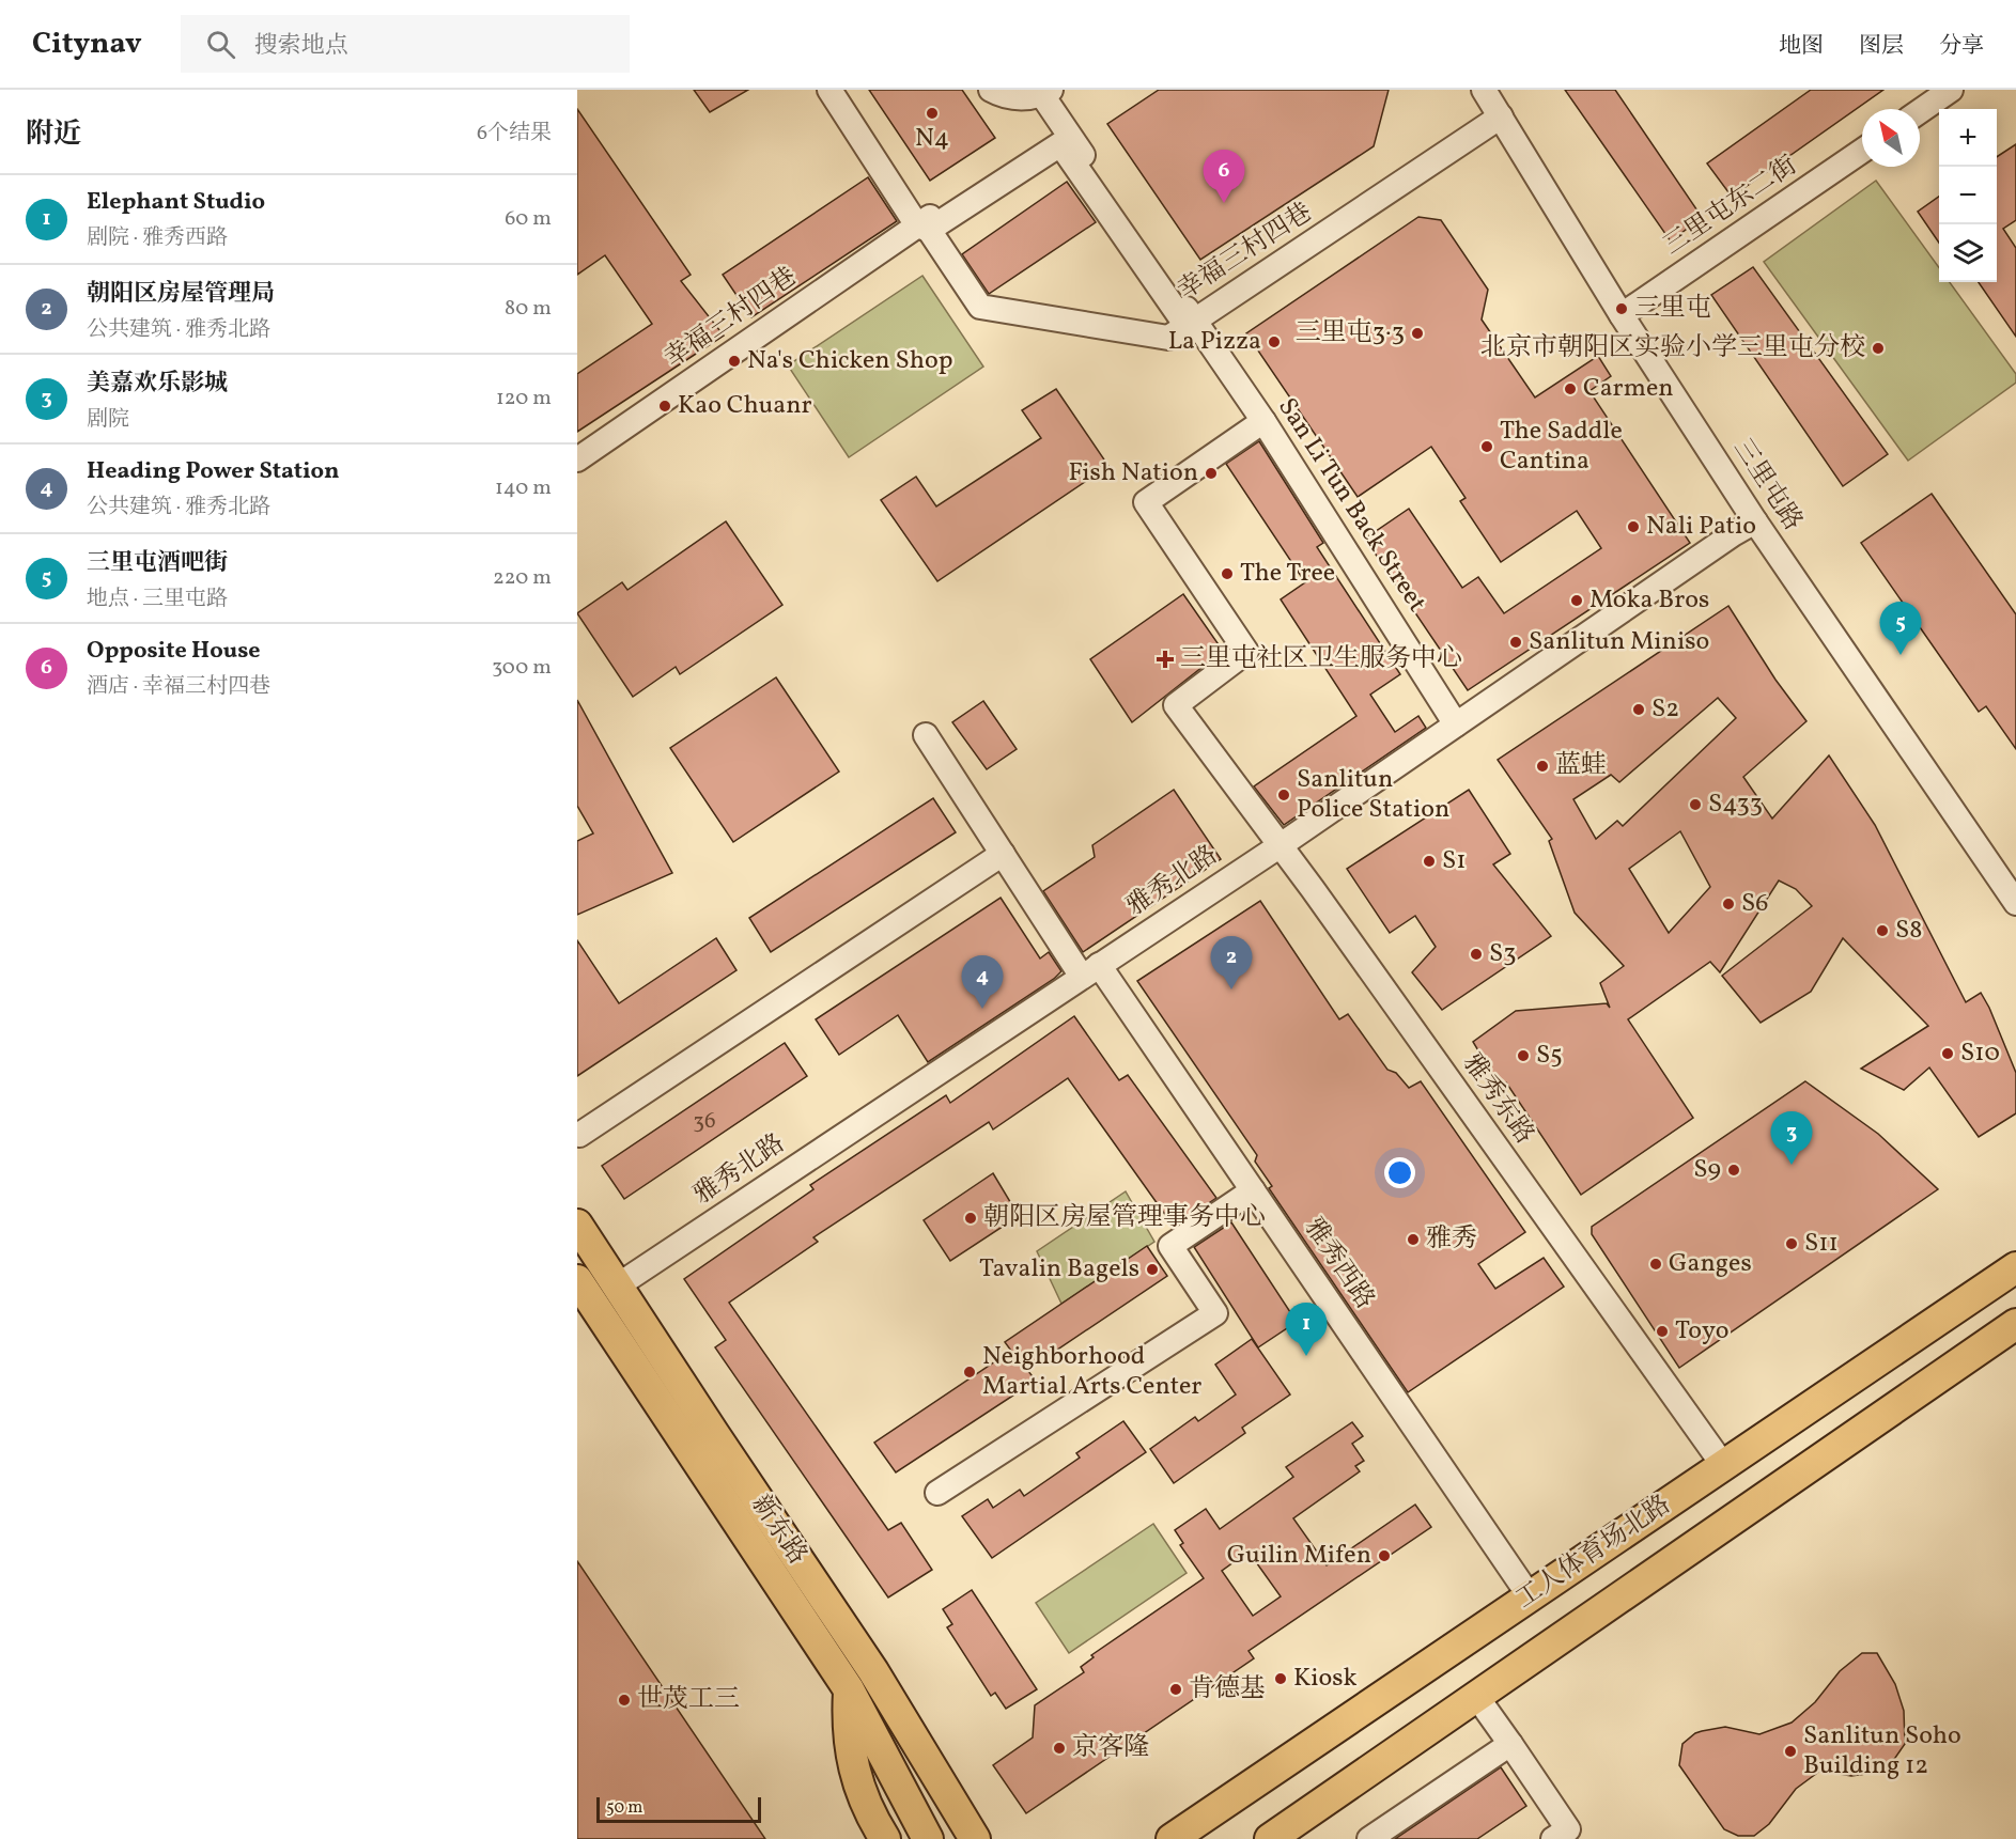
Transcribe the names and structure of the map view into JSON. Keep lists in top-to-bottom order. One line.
{"streets":{"main road":["新东路","工人体育场北路"],"street":["三里屯东二街","幸福三村四巷","三里屯路","San Li Tun Back Street","雅秀北路","雅秀东路","雅秀西路"]},"crossings":[["三里屯东二街","三里屯路"],["幸福三村四巷","三里屯路"],["幸福三村四巷","San Li Tun Back Street"],["三里屯路","雅秀北路"],["San Li Tun Back Street","雅秀北路"],["San Li Tun Back Street","雅秀东路"],["雅秀北路","雅秀东路"],["雅秀北路","雅秀西路"],["雅秀北路","新东路"],["雅秀东路","工人体育场北路"],["雅秀西路","工人体育场北路"]],"places":{"other":["N4","三里屯","三里屯3·3","La Pizza","北京市朝阳区实验小学三里屯分校","Na's Chicken Shop","Carmen","Kao Chuanr","The Saddle Cantina","Fish Nation","Nali Patio","The Tree","Moka Bros","Sanlitun Miniso","S2","蓝蛙","Sanlitun Police Station","S433","S1","S6","S8","S3","S10","S5","S9","朝阳区房屋管理事务中心","雅秀","S11","Ganges","Tavalin Bagels","Toyo","Neighborhood Martial Arts Center","Guilin Mifen","Kiosk","肯德基","世茂工三","京客隆","Sanlitun Soho Building 12"],"health":["三里屯社区卫生服务中心"]},"house_numbers":["36"],"scale_bar":"50 m","north":"top left","page":{"header":"Citynav","search":"搜索地点","nav":["地图","图层","分享"],"heading":["附近","6个结果"],"map_buttons":["+","−"],"pins":["6","5","2","4","3","1"],"list":[{"mark":"1","name":"Elephant Studio","note":"剧院 · 雅秀西路","value":"60 m"},{"mark":"2","name":"朝阳区房屋管理局","note":"公共建筑 · 雅秀北路","value":"80 m"},{"mark":"3","name":"美嘉欢乐影城","note":"剧院","value":"120 m"},{"mark":"4","name":"Heading Power Station","note":"公共建筑 · 雅秀北路","value":"140 m"},{"mark":"5","name":"三里屯酒吧街","note":"地点 · 三里屯路","value":"220 m"},{"mark":"6","name":"Opposite House","note":"酒店 · 幸福三村四巷","value":"300 m"}],"scale":"50 m"}}
